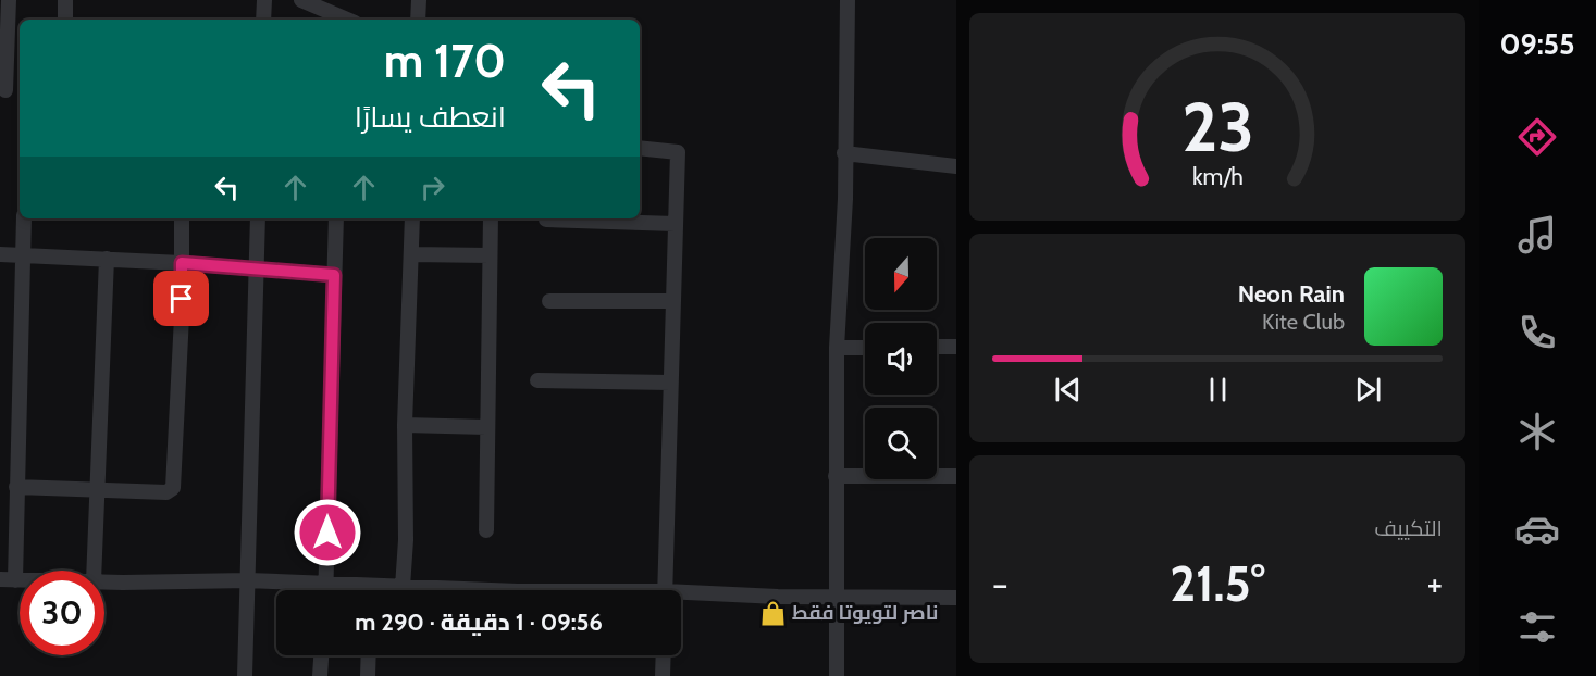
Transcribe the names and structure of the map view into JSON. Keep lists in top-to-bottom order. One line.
{"places":{"shop":["ناصر لتويوتا فقط"]},"north":"bottom","page":{"tabs":"09:55","turn":["170 m","انعطف يسارًا"],"song":["Neon Rain","Kite Club"],"tile":"التكييف","heat":["−","21.5°","+"],"limit":"30","trip":"09:56 · 1 دقيقة · 290 m","gauge":["23","km/h"]}}
